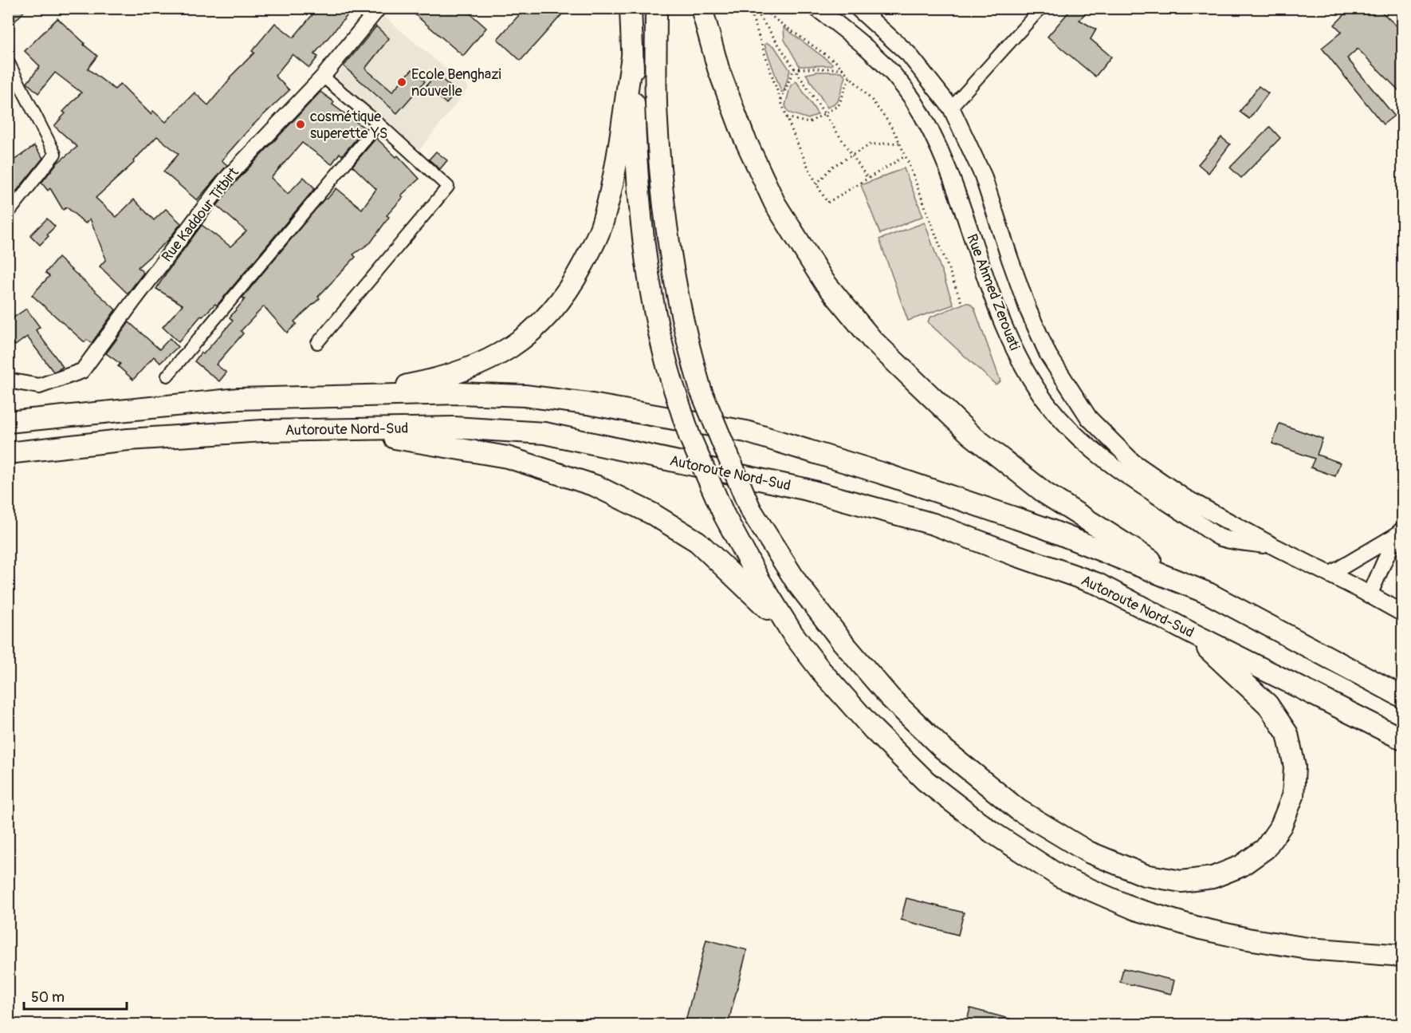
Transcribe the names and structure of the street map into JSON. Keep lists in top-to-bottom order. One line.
{"streets":{"highway":["Autoroute Nord-Sud"],"main road":["Rue Ahmed Zerouati"],"street":["Rue Kaddour Titbirt"]},"places":["Ecole Benghazi nouvelle","cosmétique superette YS"],"scale_bar":"50 m"}
